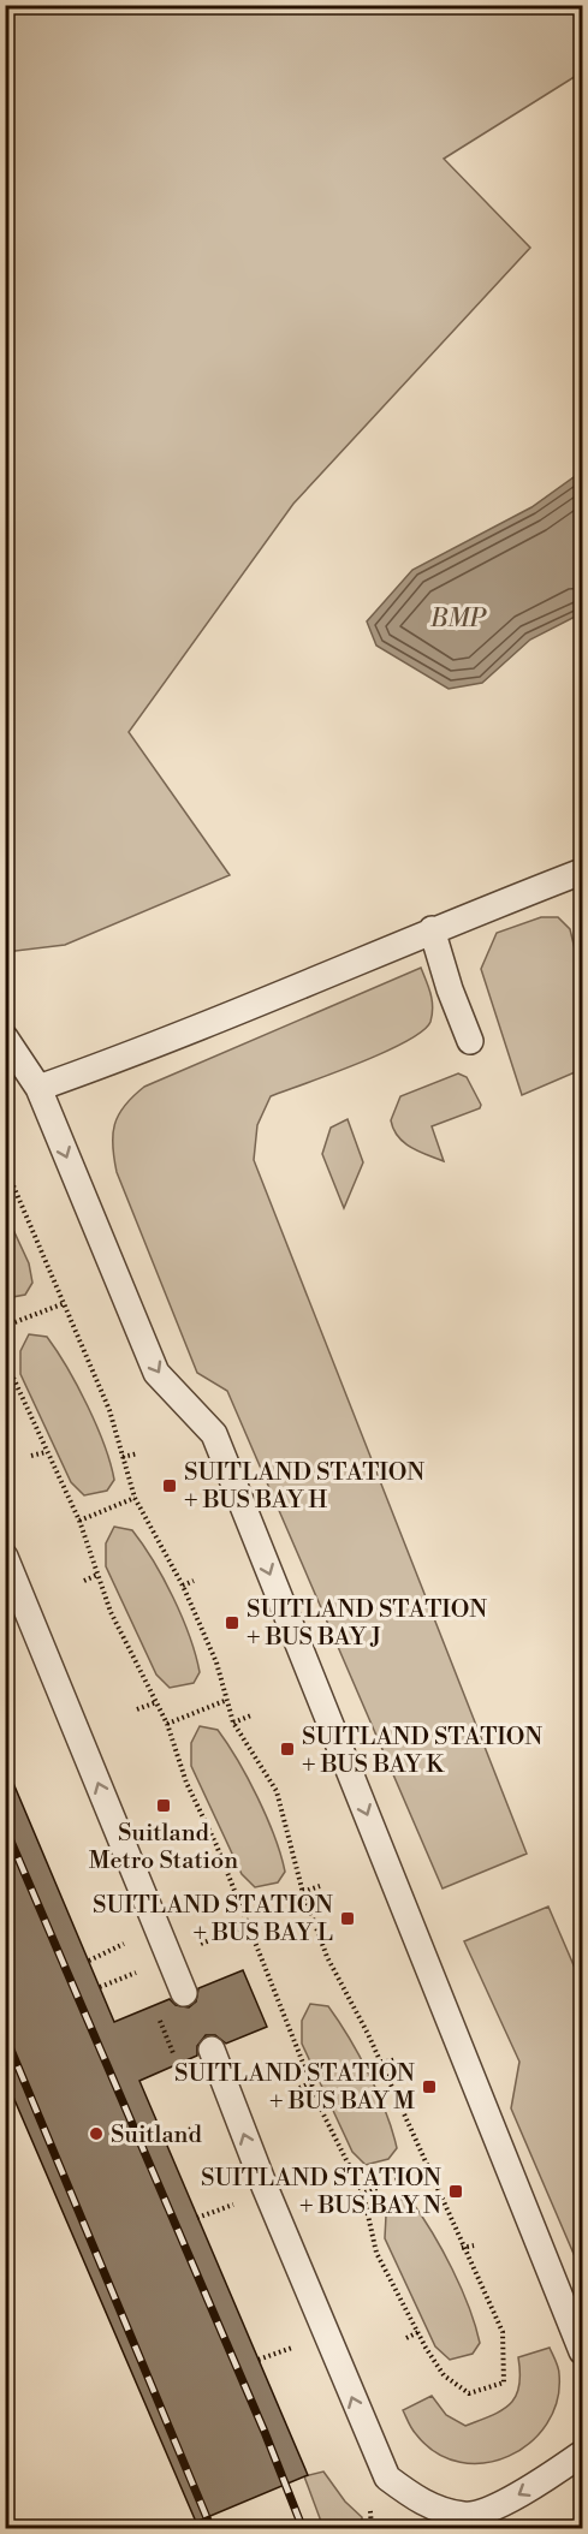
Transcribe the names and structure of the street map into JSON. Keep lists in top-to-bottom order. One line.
{"water":["BMP"],"places":{"transit":["SUITLAND STATION + BUS BAY H","SUITLAND STATION + BUS BAY J","SUITLAND STATION + BUS BAY K","Suitland Metro Station","SUITLAND STATION + BUS BAY L","SUITLAND STATION + BUS BAY M","SUITLAND STATION + BUS BAY N"],"other":["Suitland"]}}
